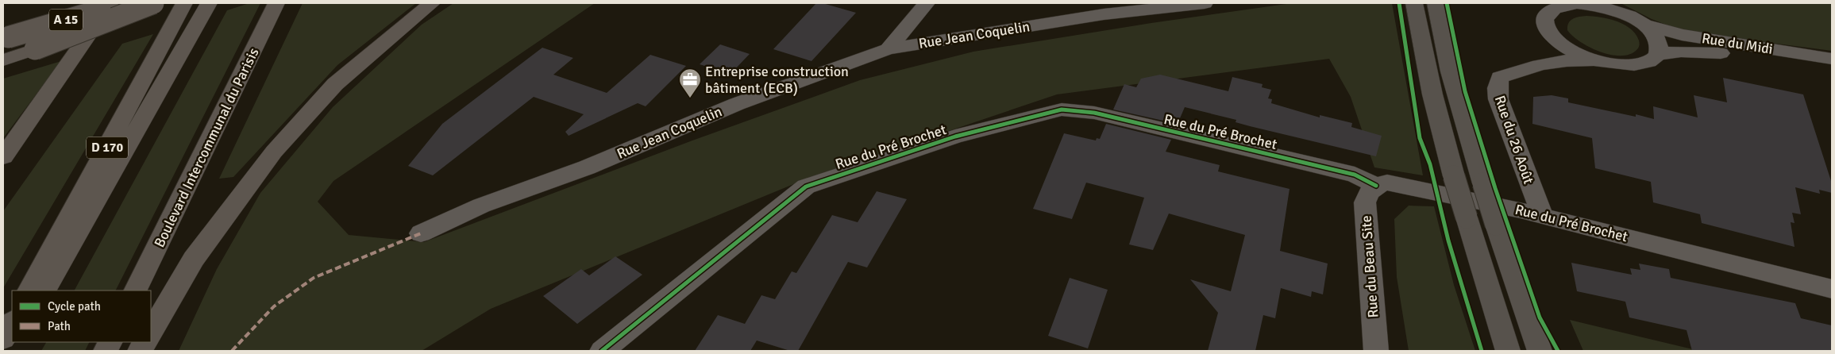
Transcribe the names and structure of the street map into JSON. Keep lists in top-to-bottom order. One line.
{"streets":{"highway":["A 15","D 170","Boulevard Intercommunal du Parisis"],"street":["Rue Jean Coquelin","Rue du Midi","Rue du Pré Brochet","Rue du 26 Août","Rue du Beau Site"]},"crossings":[["Rue du Pré Brochet","Rue du 26 Août"],["Rue du Pré Brochet","Rue du Beau Site"]],"places":{"office":["Entreprise construction bâtiment (ECB)"]},"legend":["Cycle path","Path"]}
